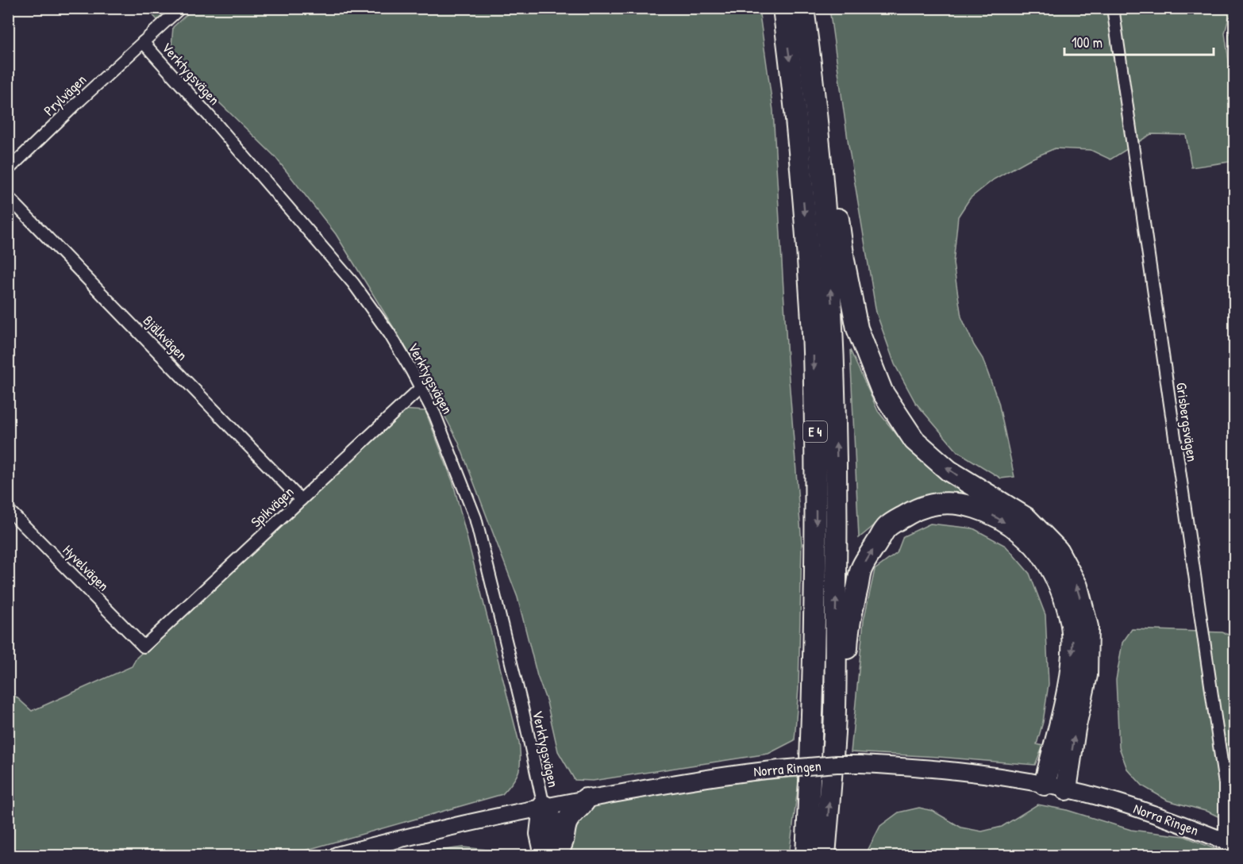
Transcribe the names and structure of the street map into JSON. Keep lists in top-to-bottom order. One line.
{"streets":{"highway":["E 4"],"main road":["Norra Ringen"],"street":["Verktygsvägen","Prylvägen","Bjälkvägen","Grisbergsvägen","Spikvägen","Hyvelvägen"]},"crossings":[["Verktygsvägen","Prylvägen"],["Verktygsvägen","Spikvägen"],["Verktygsvägen","Norra Ringen"],["Bjälkvägen","Spikvägen"],["Grisbergsvägen","Norra Ringen"],["E 4","Norra Ringen"],["Spikvägen","Hyvelvägen"]],"scale_bar":"100 m"}
